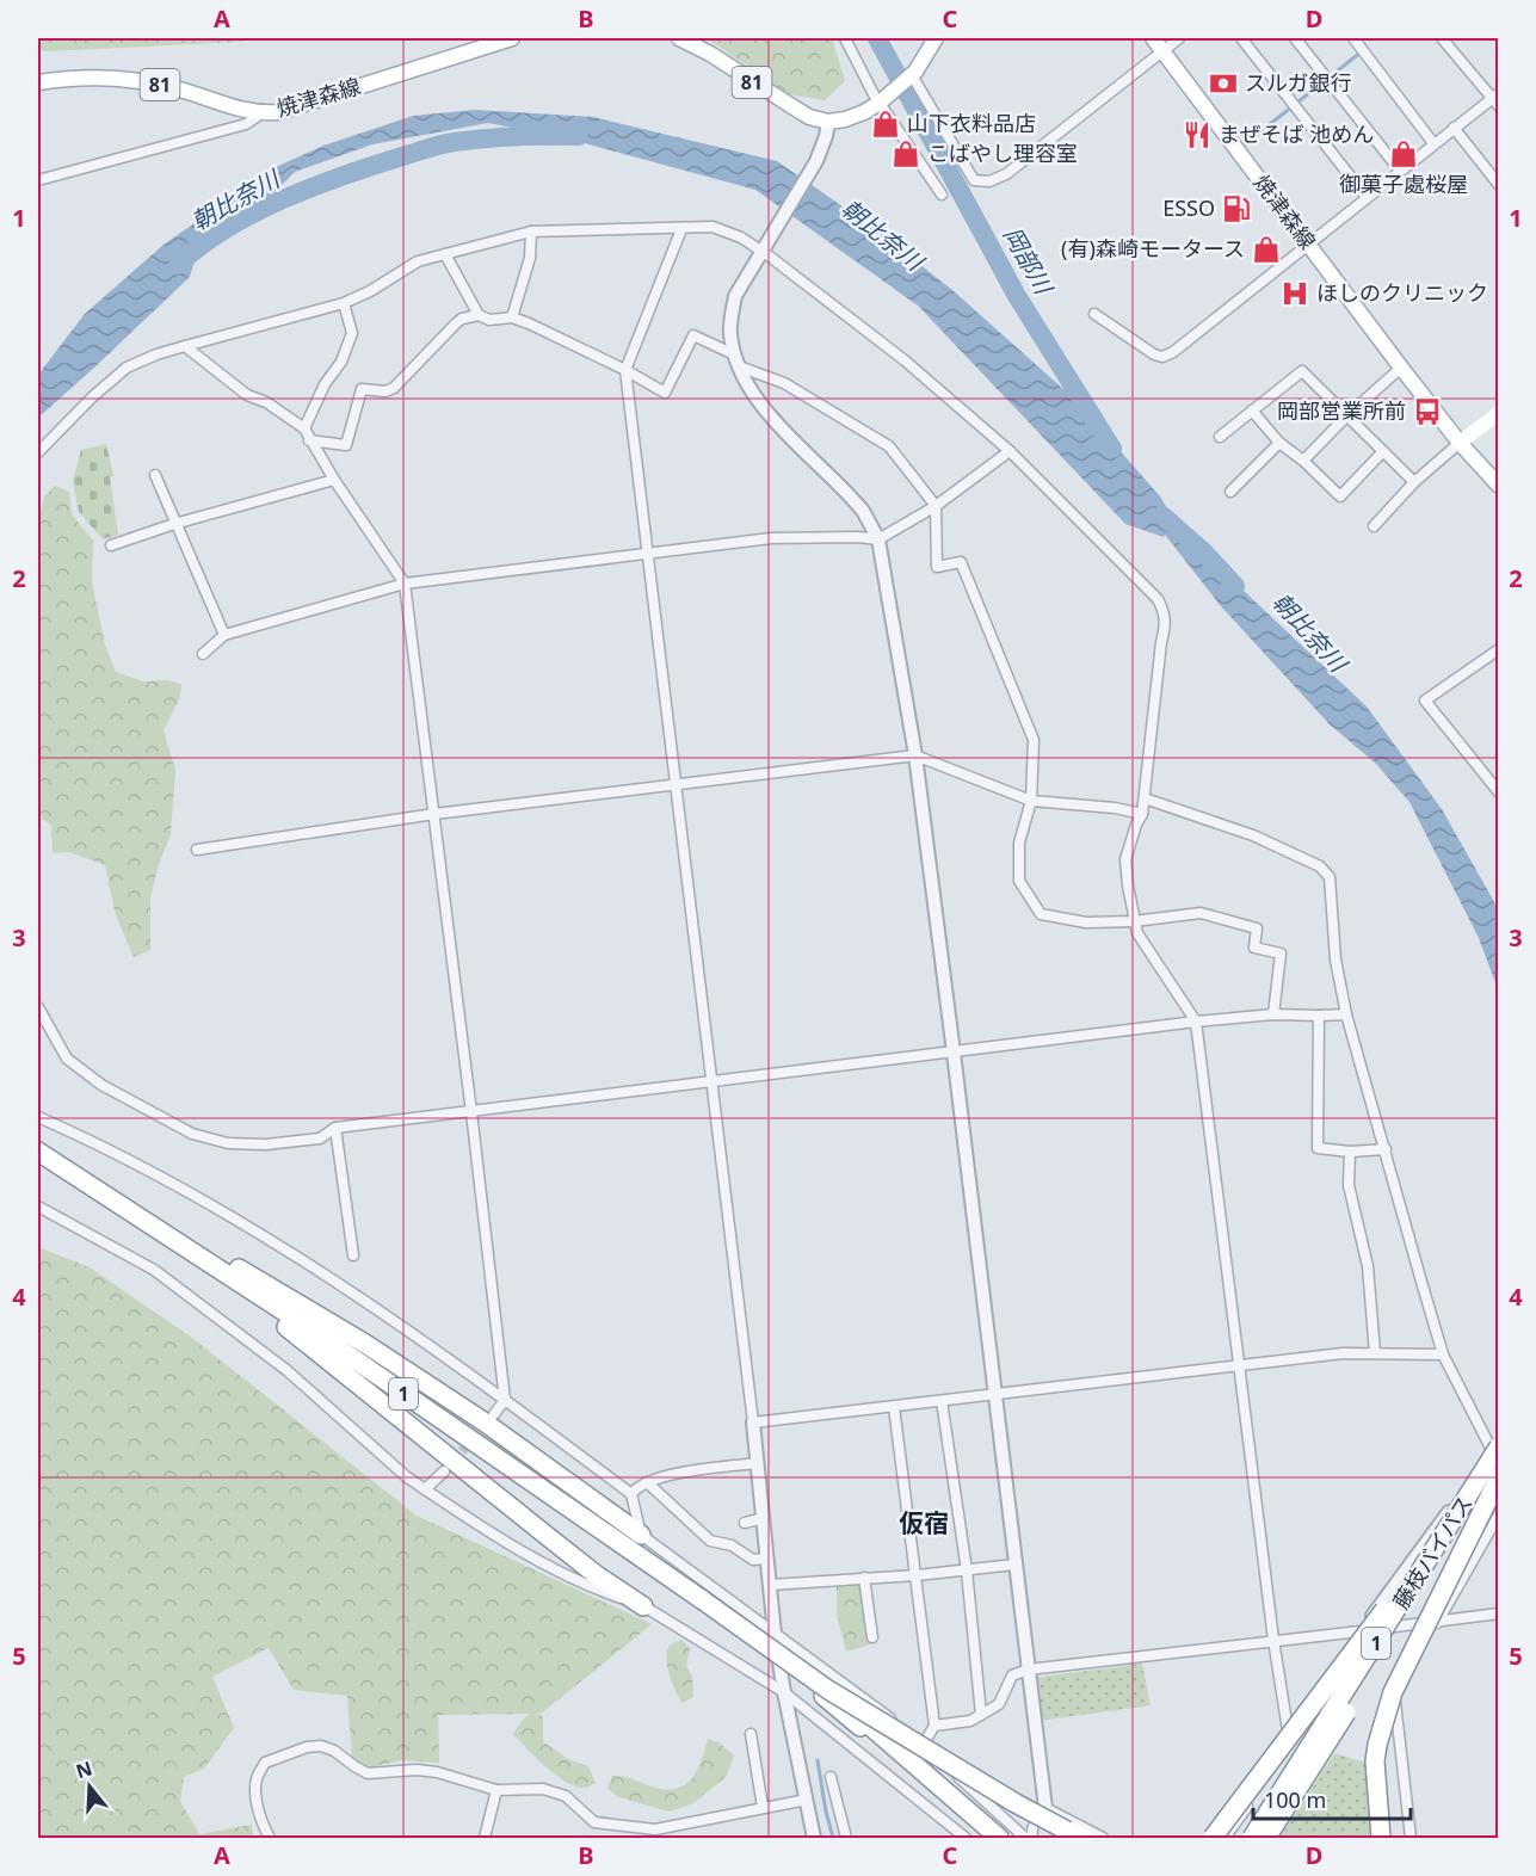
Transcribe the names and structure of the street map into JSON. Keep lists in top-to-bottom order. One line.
{"streets":{"highway":["1","藤枝バイパス"],"main road":["81","焼津森線"]},"crossings":[["1","藤枝バイパス"]],"districts":["仮宿"],"water":["朝比奈川","岡部川"],"places":{"bank":["スルガ銀行"],"shop":["山下衣料品店","こばやし理容室","御菓子處桜屋","(有)森崎モータース"],"restaurant":["まぜそば 池めん"],"fuel station":["ESSO"],"hospital":["ほしのクリニック"],"bus stop":["岡部営業所前"]},"scale_bar":"100 m","north":"top","grid":{"columns":["A","B","C","D"],"rows":["1","2","3","4","5"]}}
